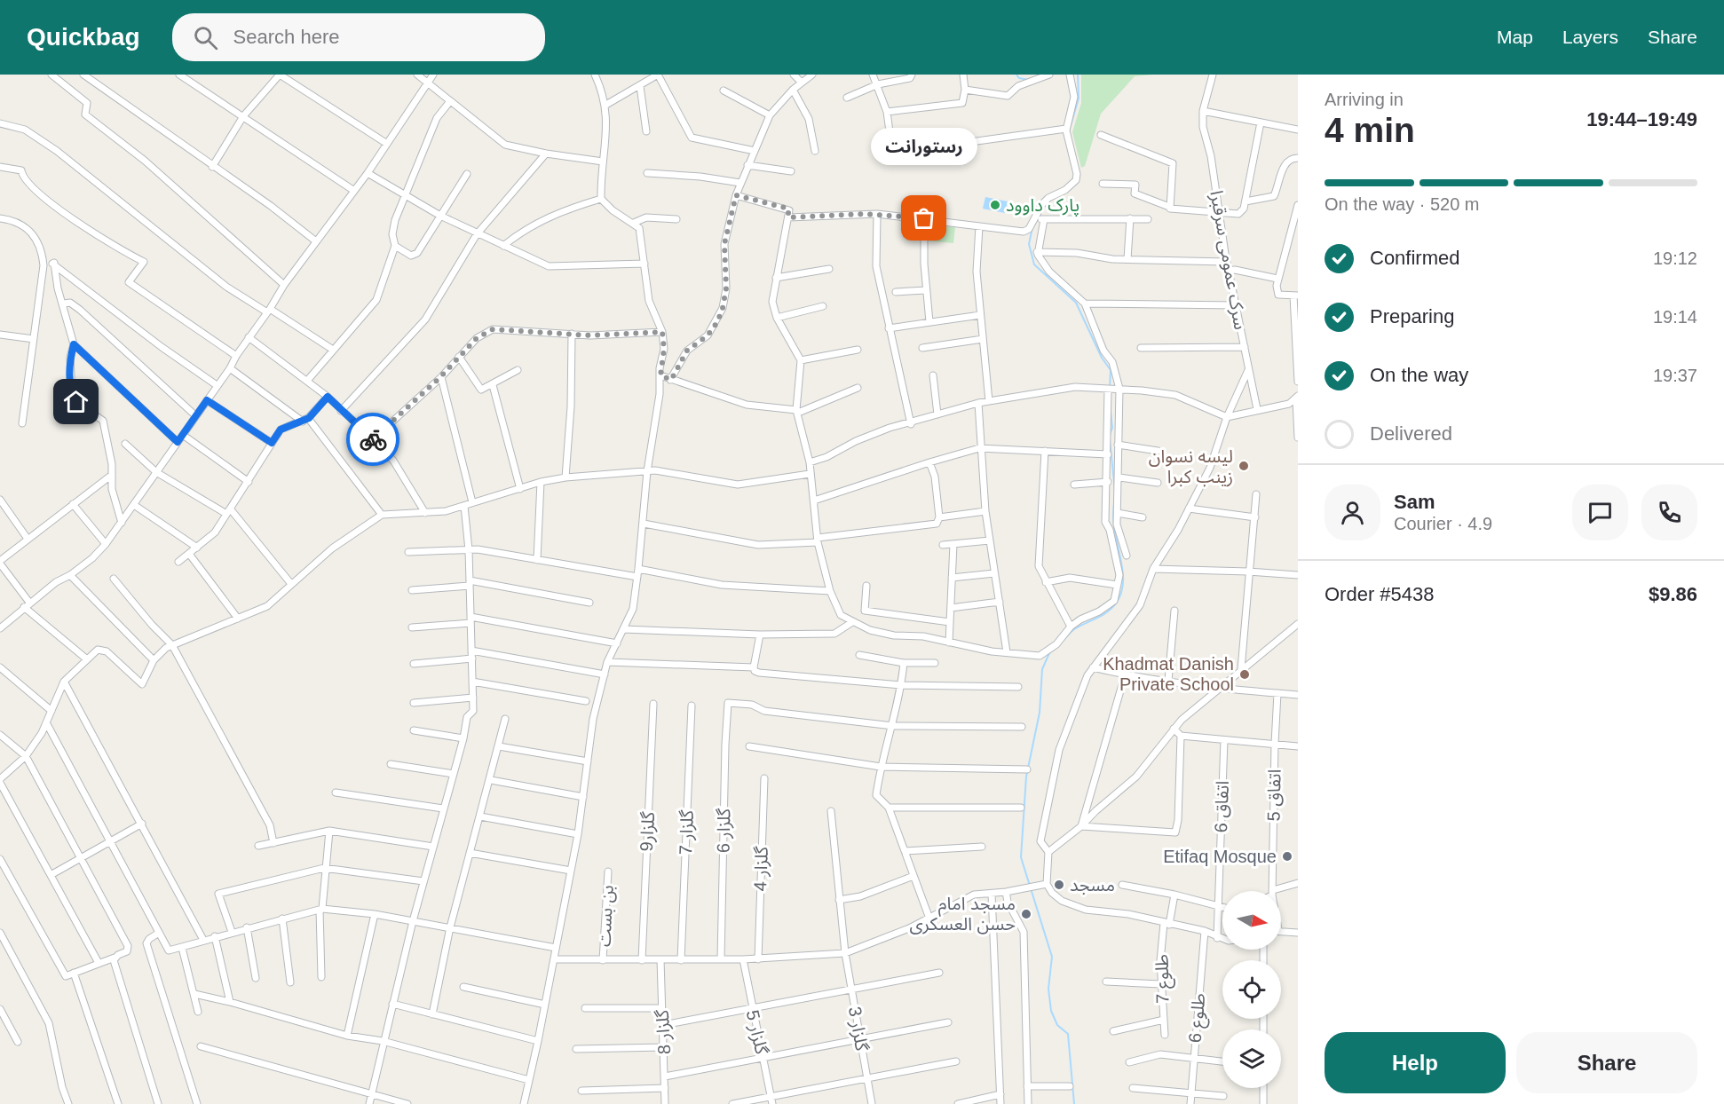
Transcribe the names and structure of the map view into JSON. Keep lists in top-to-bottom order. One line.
{"streets":{"street":["سرک عمومی سرقبرا","اتفاق 5","اتفاق 6","گلزار 6","گلزار9","گلزار 7","گلزار 4","بن بست","طلوع 7","طلوع 6","گلزار 3","گلزار 8","گلزار 5"]},"places":["پارک داوود","رستورانت","لیسه نسوان زینب کبرا","Khadmat Danish Private School","Etifaq Mosque","مسجد","مسجد امام حسن العسکری"],"north":"right","page":{"header":"Quickbag","search":"Search here","nav":["Map","Layers","Share"],"heading":["4 min","Arriving in","19:44–19:49"],"panel":["Sam","Courier · 4.9","Order #5438","$9.86"],"bubble":"رستورانت","bar":"On the way · 520 m","list":[["Confirmed","19:12"],["Preparing","19:14"],["On the way","19:37"],"Delivered"],"buttons":["Help","Share"]}}
